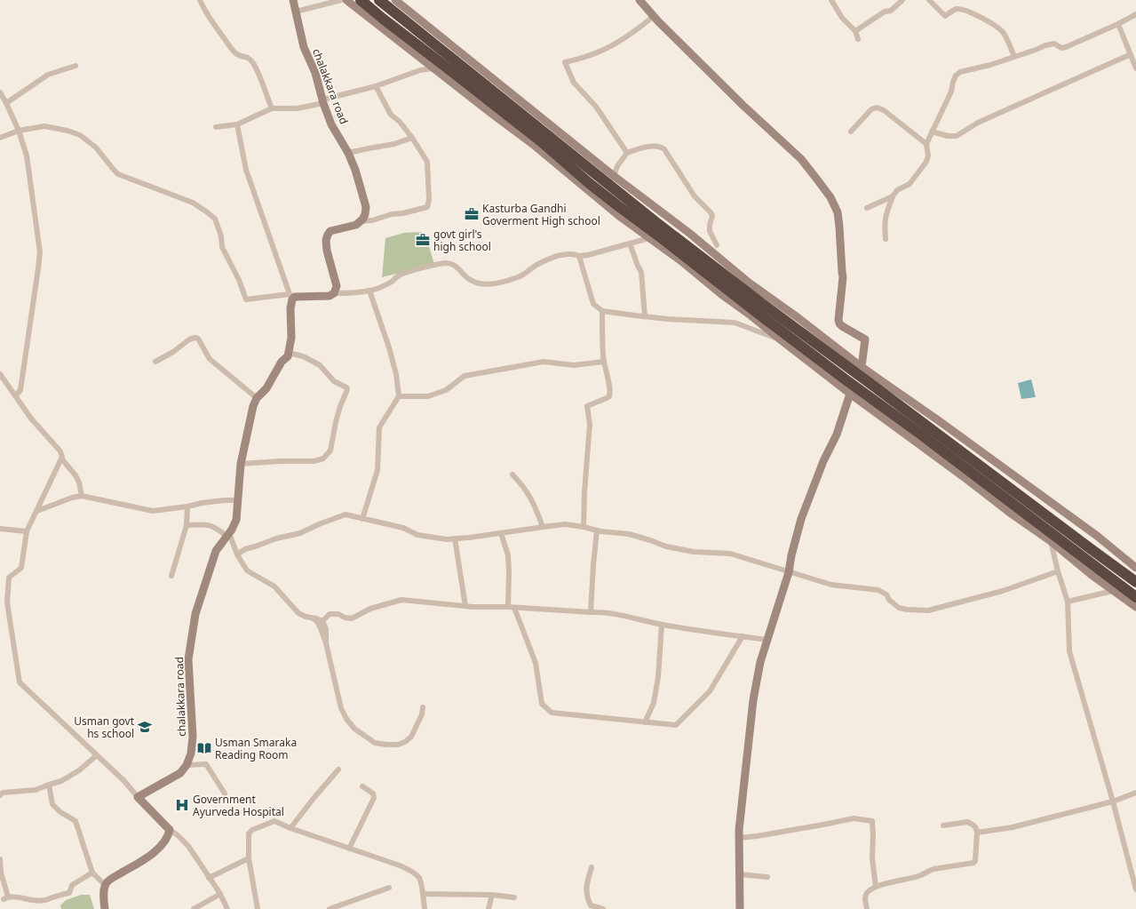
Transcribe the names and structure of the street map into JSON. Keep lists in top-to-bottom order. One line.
{"streets":{"main road":["chalakkara road"]},"places":{"office":["Kasturba Gandhi Goverment High school","govt girl's high school"],"school or university":["Usman govt hs school"],"library":["Usman Smaraka Reading Room"],"hospital":["Government Ayurveda Hospital"]}}
